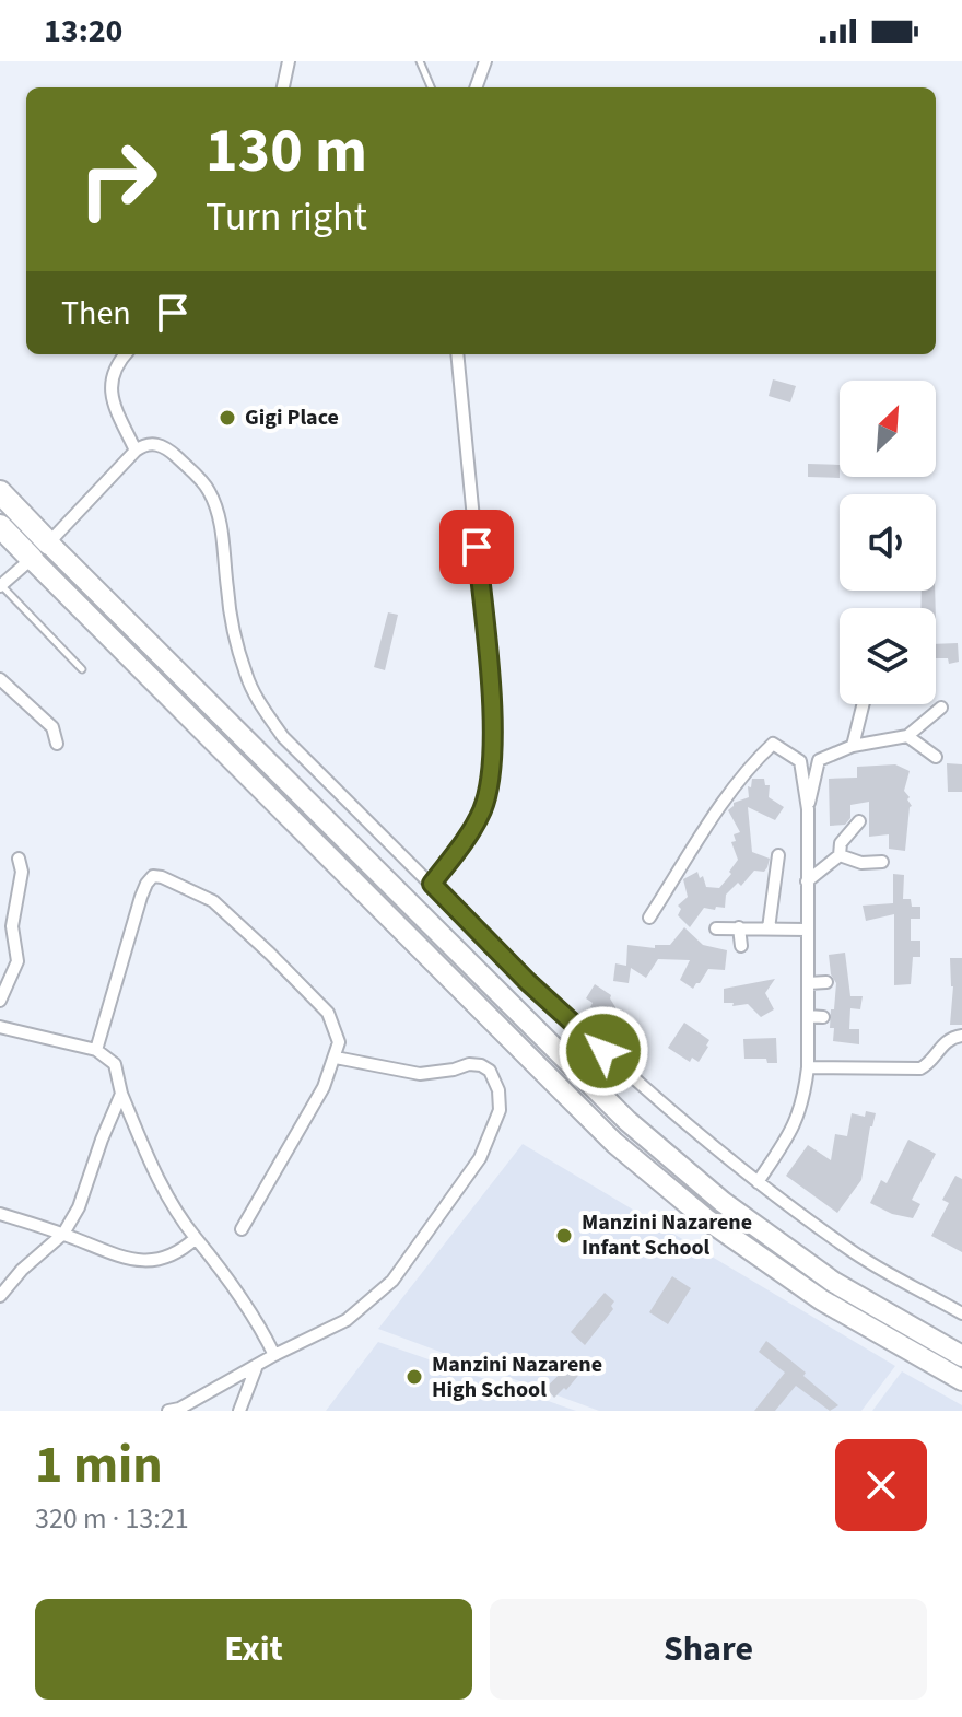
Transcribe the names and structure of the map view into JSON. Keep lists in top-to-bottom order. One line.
{"places":["Gigi Place","Manzini Nazarene Infant School","Manzini Nazarene High School"],"north":"top right","page":{"status":"13:20","turn":["130 m","Turn right"],"then":"Then","heading":["1 min","320 m · 13:21"],"buttons":["Exit","Share"]}}
